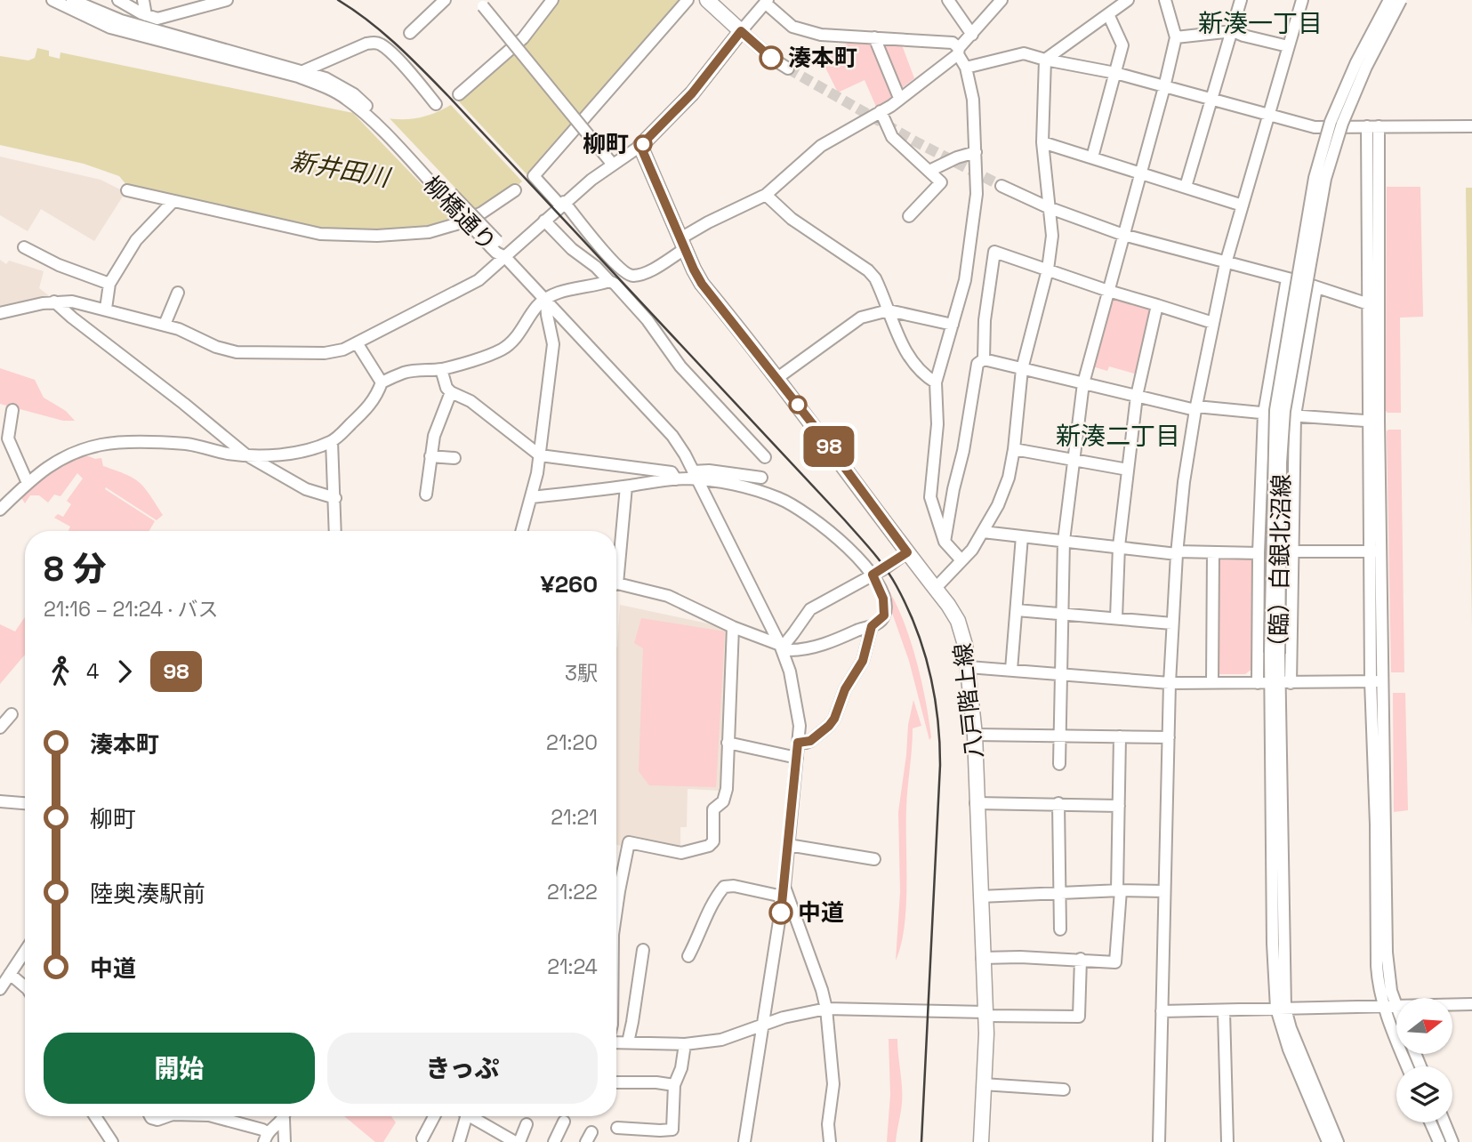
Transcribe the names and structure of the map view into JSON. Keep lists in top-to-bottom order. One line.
{"streets":{"main road":["八戸階上線"],"street":["柳橋通り","（臨）白銀北沼線"]},"districts":["新湊一丁目","新湊二丁目"],"water":["新井田川"],"places":["湊本町","柳町","中道"],"lines":["bus line 98"],"north":"right","page":{"on_map":"98","heading":["8 分","21:16 – 21:24 · バス","¥260"],"legs":["4","98","3駅"],"list":[{"name":"湊本町","value":"21:20"},{"name":"柳町","value":"21:21"},{"name":"陸奥湊駅前","value":"21:22"},{"name":"中道","value":"21:24"}],"buttons":["開始","きっぷ"]}}
